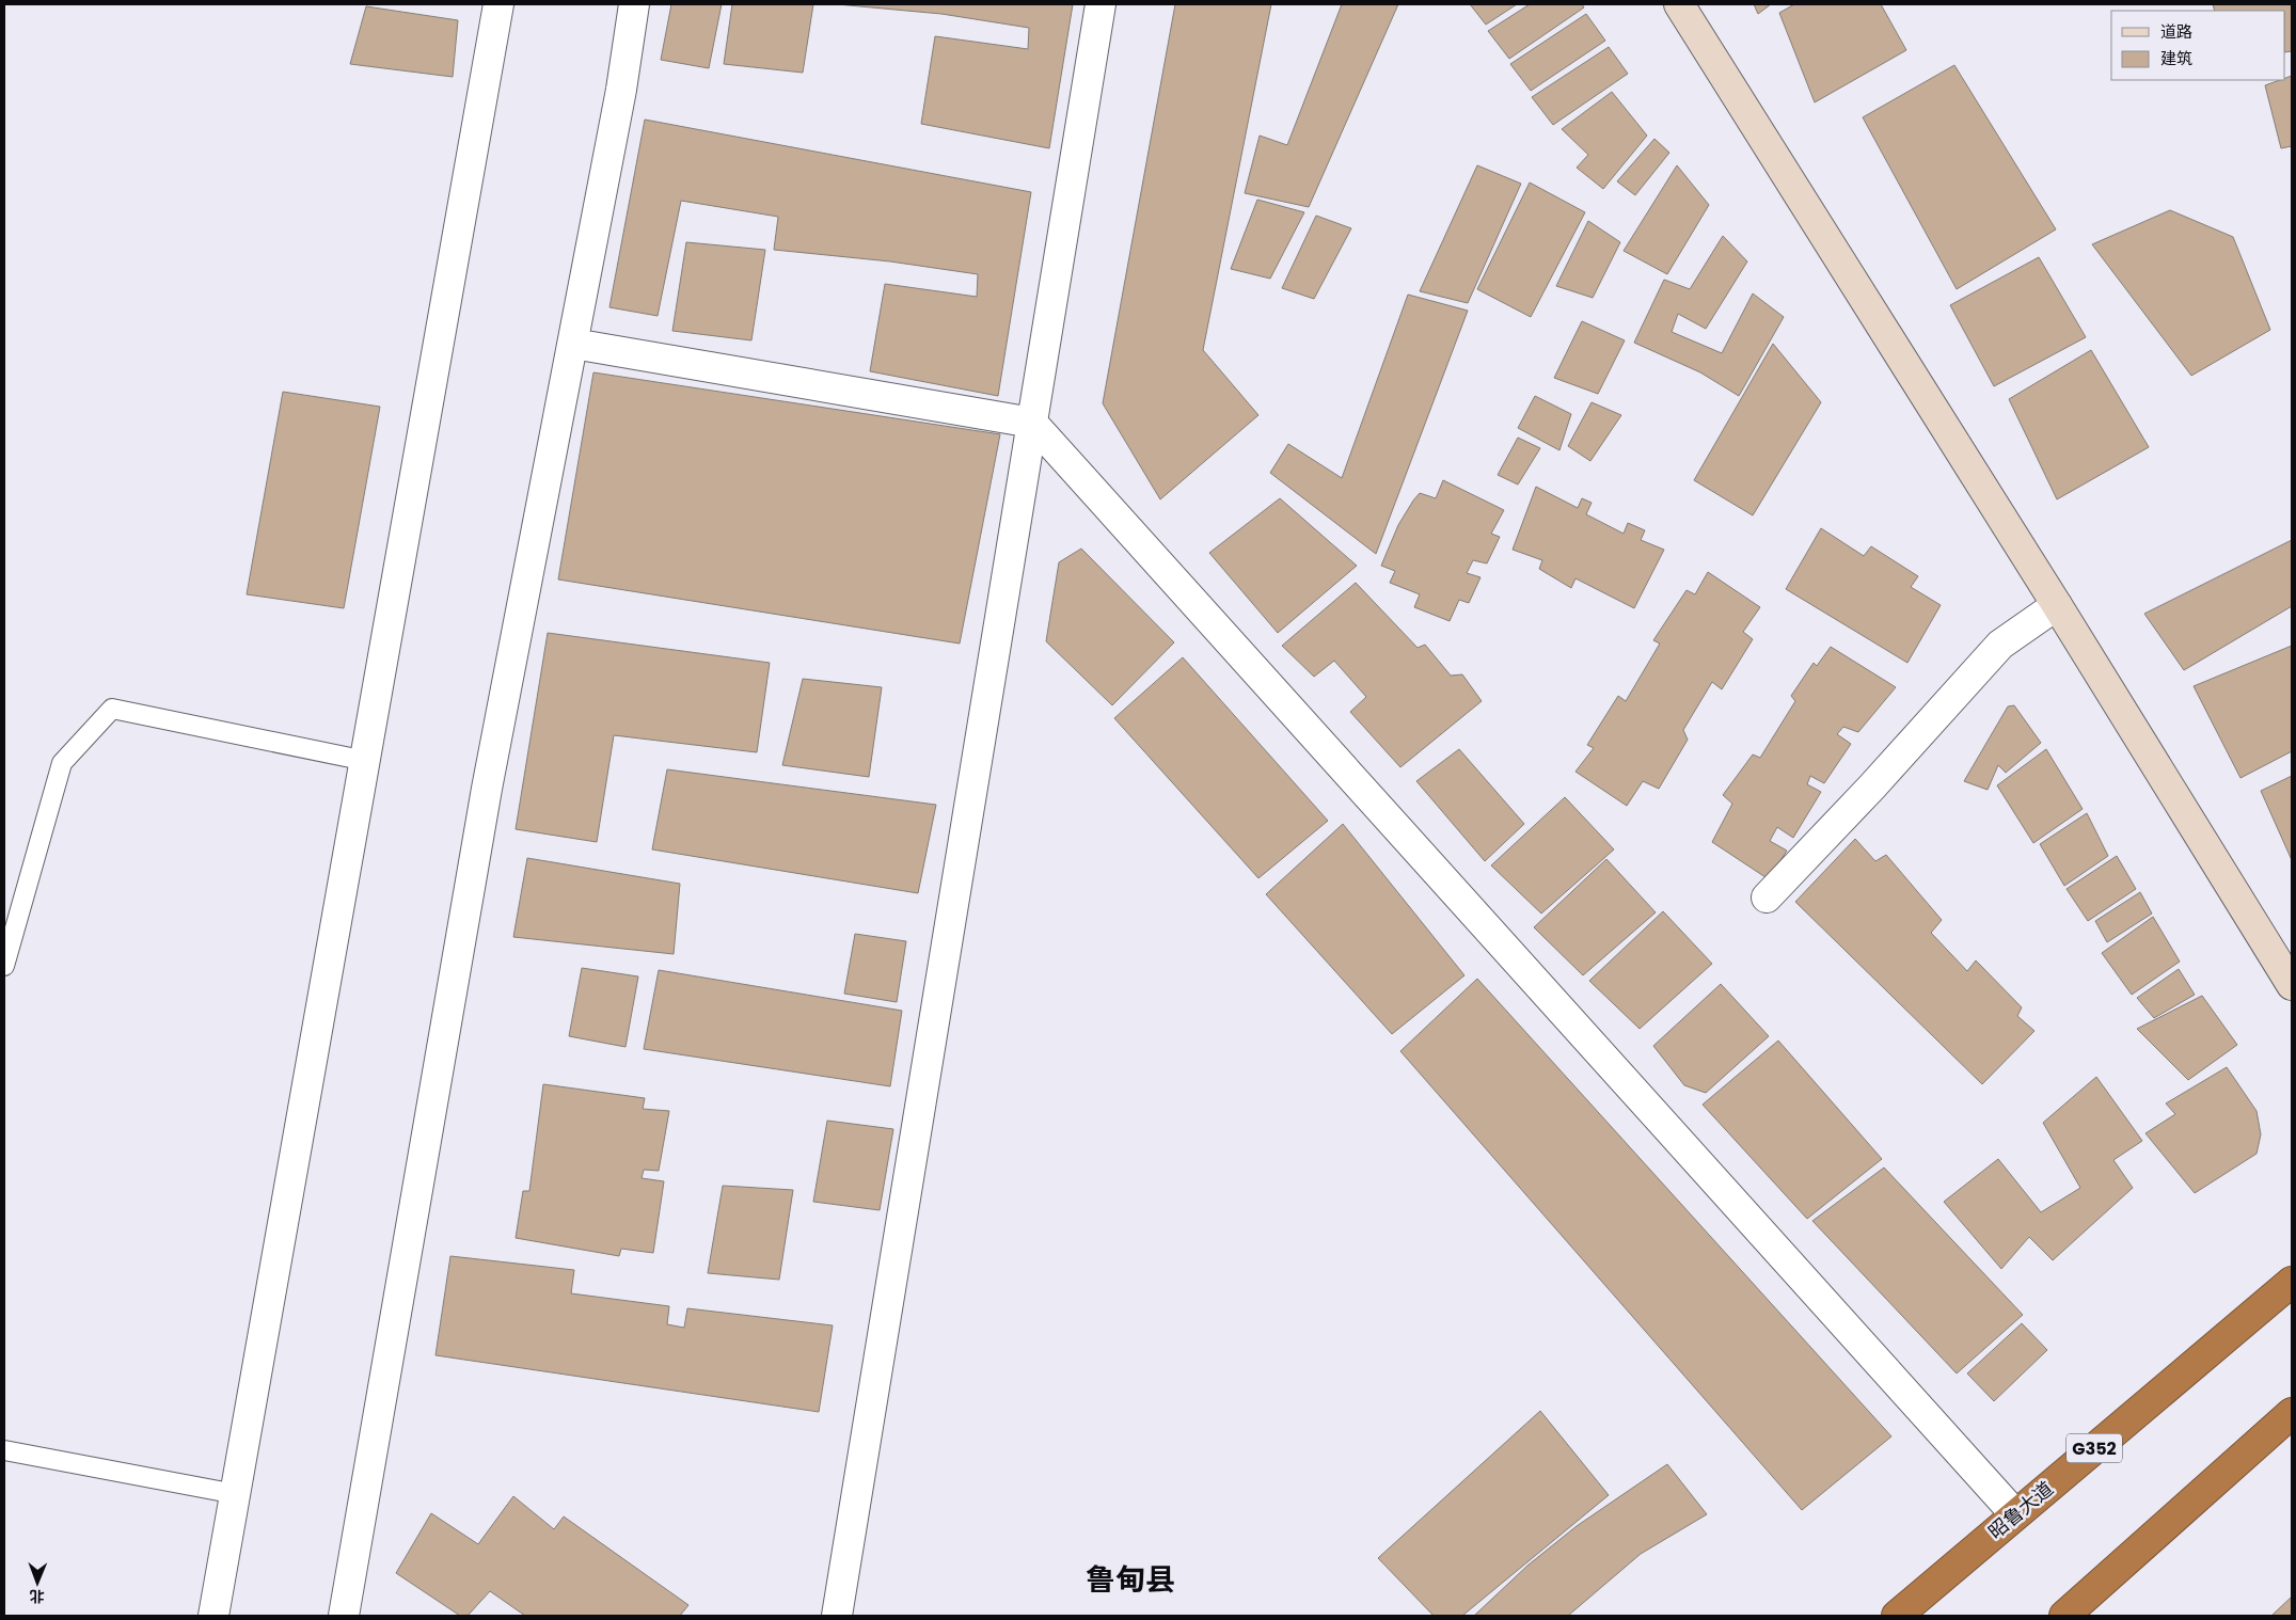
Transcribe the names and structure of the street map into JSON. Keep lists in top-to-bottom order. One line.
{"streets":{"highway":["G352","昭鲁大道"]},"districts":["鲁甸县"],"legend":["道路","建筑"],"north":"bottom"}
